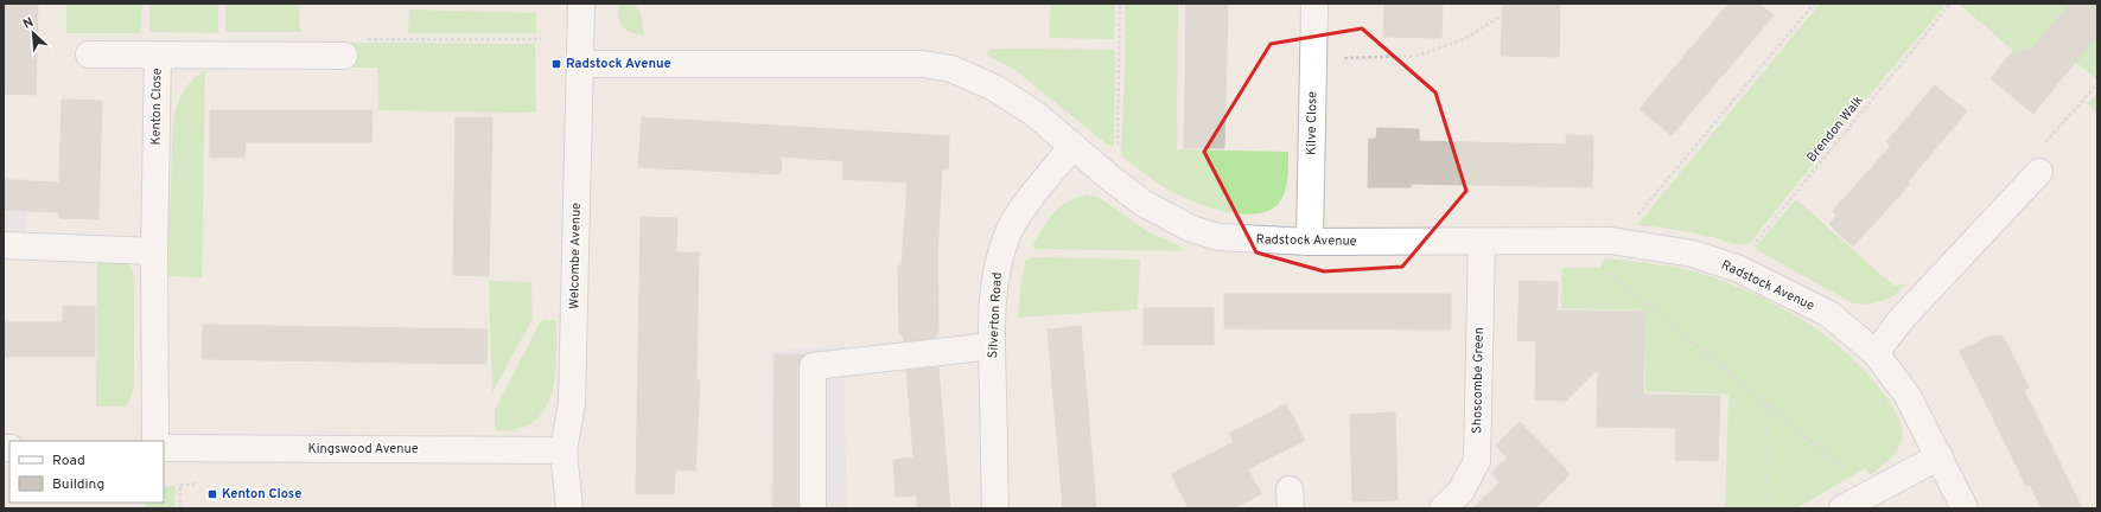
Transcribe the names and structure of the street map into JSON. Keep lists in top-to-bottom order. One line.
{"streets":{"street":["Kenton Close","Kilve Close","Radstock Avenue","Welcombe Avenue","Silverton Road","Shoscombe Green","Kingswood Avenue"],"path":["Brendon Walk"]},"crossings":[["Kilve Close","Radstock Avenue"],["Brendon Walk","Radstock Avenue"],["Radstock Avenue","Welcombe Avenue"],["Radstock Avenue","Silverton Road"],["Radstock Avenue","Shoscombe Green"],["Welcombe Avenue","Kingswood Avenue"]],"places":{"transit":["Radstock Avenue","Kenton Close"]},"legend":["Road","Building"],"north":"top left"}
